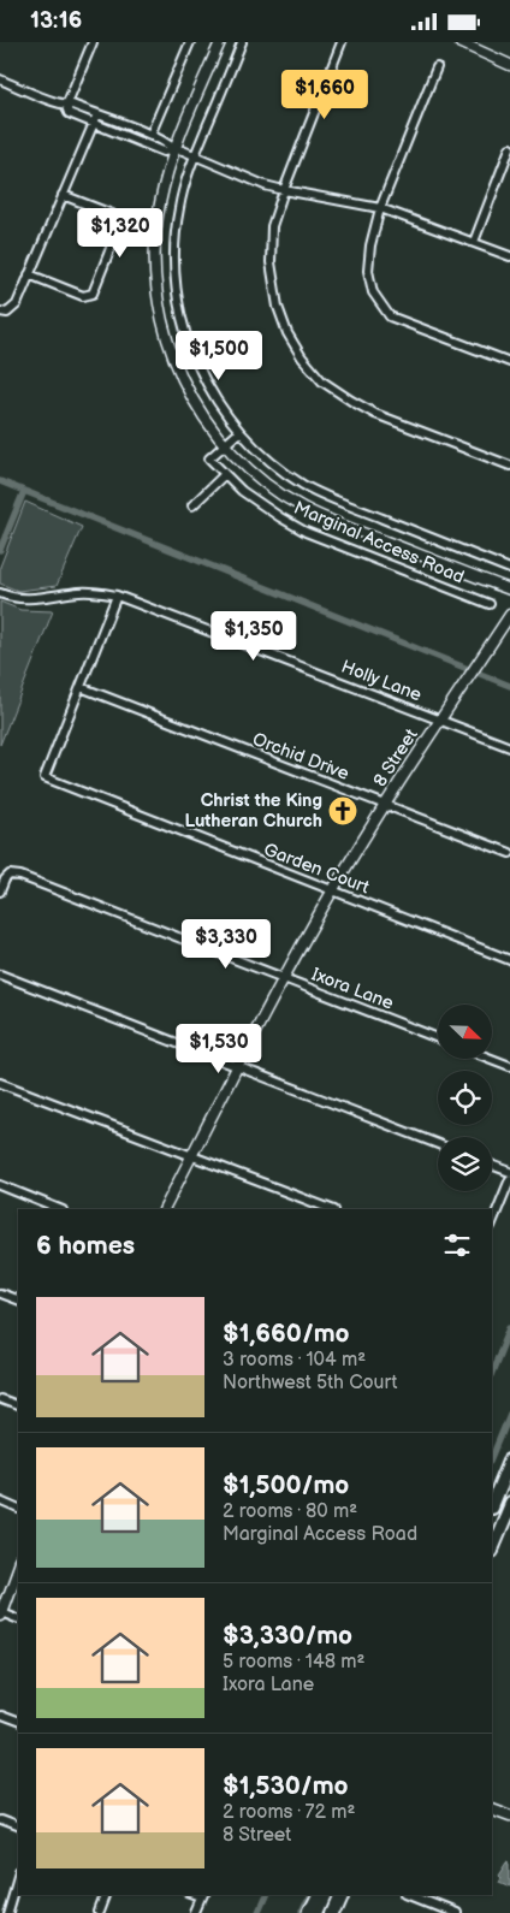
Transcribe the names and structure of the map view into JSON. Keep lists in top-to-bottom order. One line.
{"streets":{"street":["Marginal Access Road","Holly Lane","Orchid Drive","8 Street","Garden Court","Ixora Lane"]},"crossings":[["Holly Lane","8 Street"],["Orchid Drive","8 Street"],["Orchid Drive","Garden Court"],["8 Street","Garden Court"],["8 Street","Ixora Lane"]],"places":{"church":["Christ the King Lutheran Church"]},"north":"bottom right","page":{"status":"13:16","price":["$1,660","$1,320","$1,500","$1,350","$3,330","$1,530"],"heading":"6 homes","list":[{"name":"$1,660/mo","note":"3 rooms · 104 m² · Northwest 5th Court"},{"name":"$1,500/mo","note":"2 rooms · 80 m² · Marginal Access Road"},{"name":"$3,330/mo","note":"5 rooms · 148 m² · Ixora Lane"},{"name":"$1,530/mo","note":"2 rooms · 72 m² · 8 Street"}]}}
